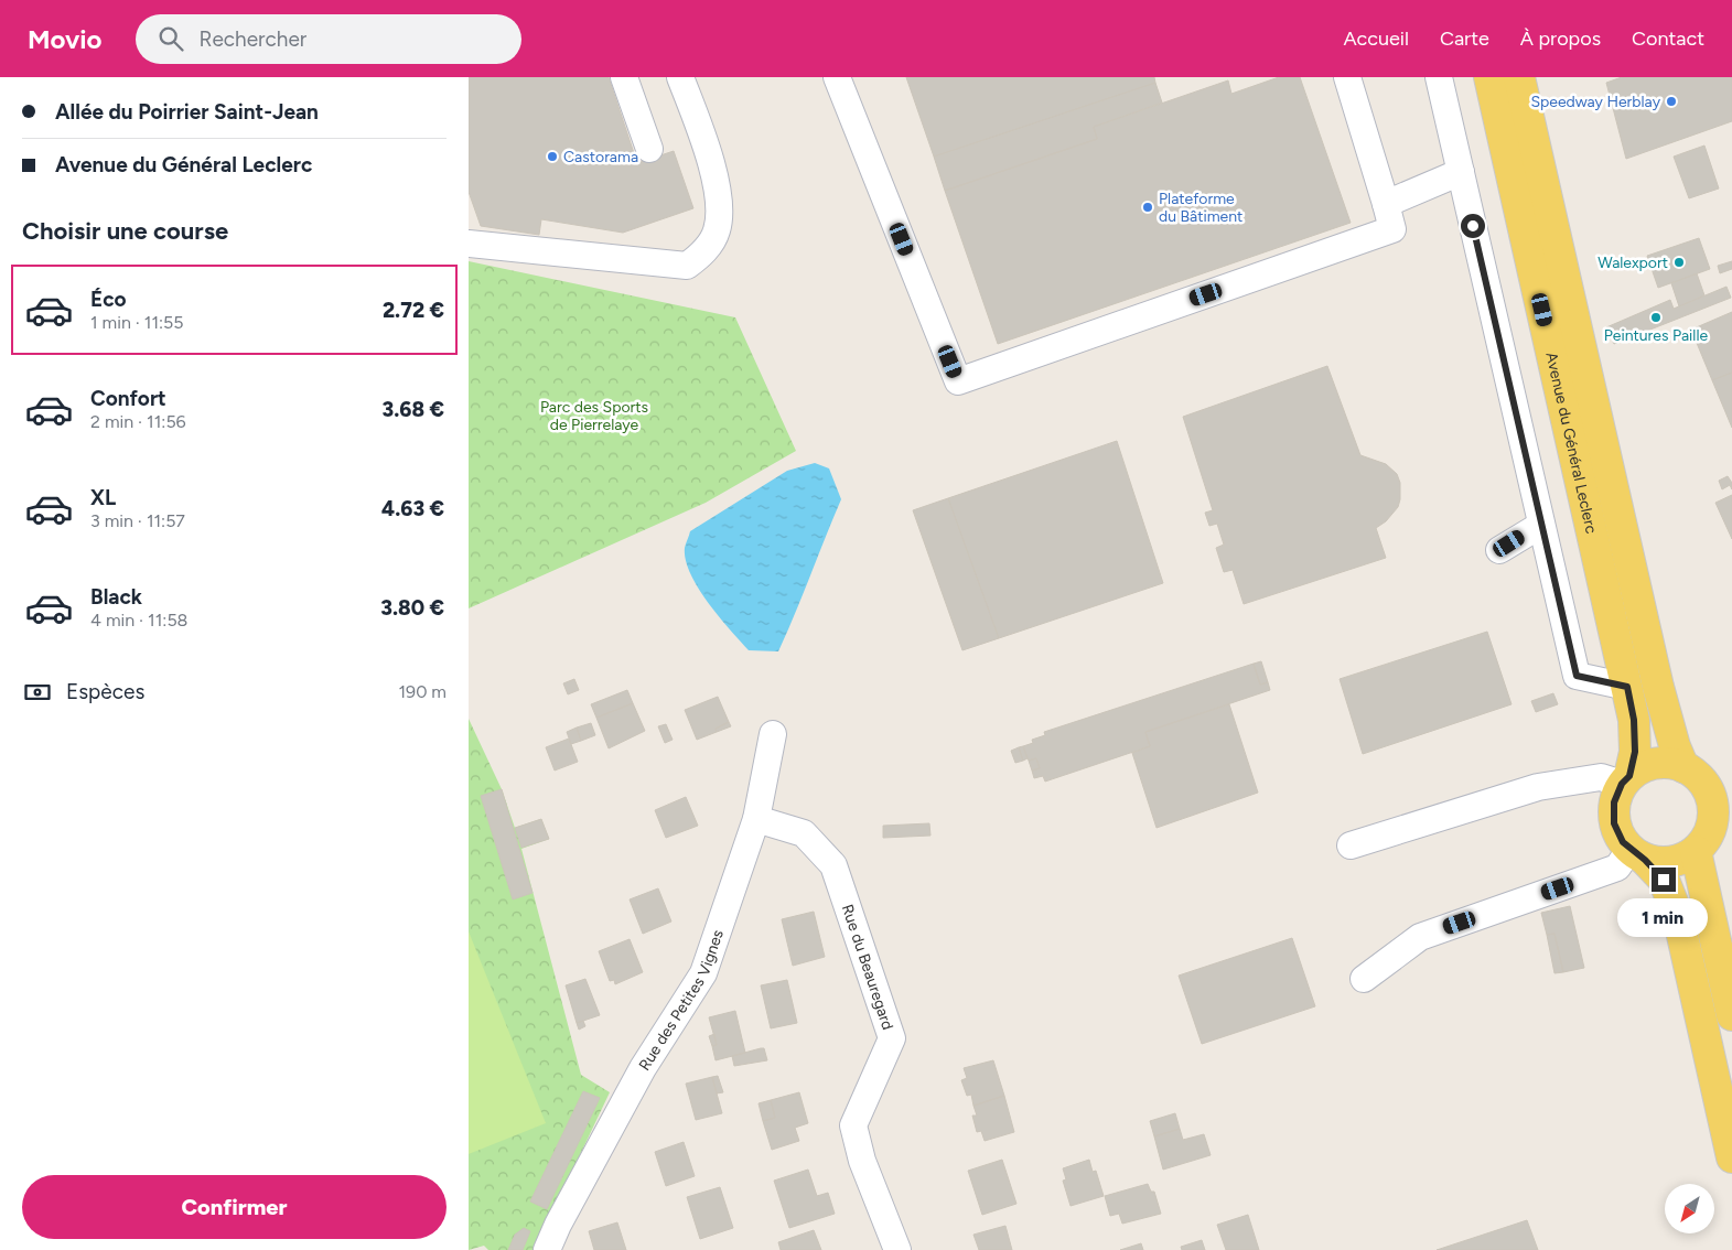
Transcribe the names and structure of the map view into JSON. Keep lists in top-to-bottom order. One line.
{"streets":{"main road":["Avenue du Général Leclerc"],"street":["Rue du Beauregard","Rue des Petites Vignes"]},"crossings":[["Rue du Beauregard","Rue des Petites Vignes"]],"parks":["Parc des Sports de Pierrelaye"],"places":["Speedway Herblay","Castorama","Plateforme du Bâtiment","Walexport","Peintures Paille"],"north":"bottom left","page":{"header":"Movio","search":"Rechercher","nav":["Accueil","Carte","À propos","Contact"],"banner":["Allée du Poirrier Saint-Jean","Avenue du Général Leclerc"],"heading":"Choisir une course","list":[{"name":"Éco","note":"1 min · 11:55","value":"2.72 €"},{"name":"Confort","note":"2 min · 11:56","value":"3.68 €"},{"name":"XL","note":"3 min · 11:57","value":"4.63 €"},{"name":"Black","note":"4 min · 11:58","value":"3.80 €"}],"pay":["Espèces","190 m"],"bubble":"1 min","buttons":"Confirmer"}}
